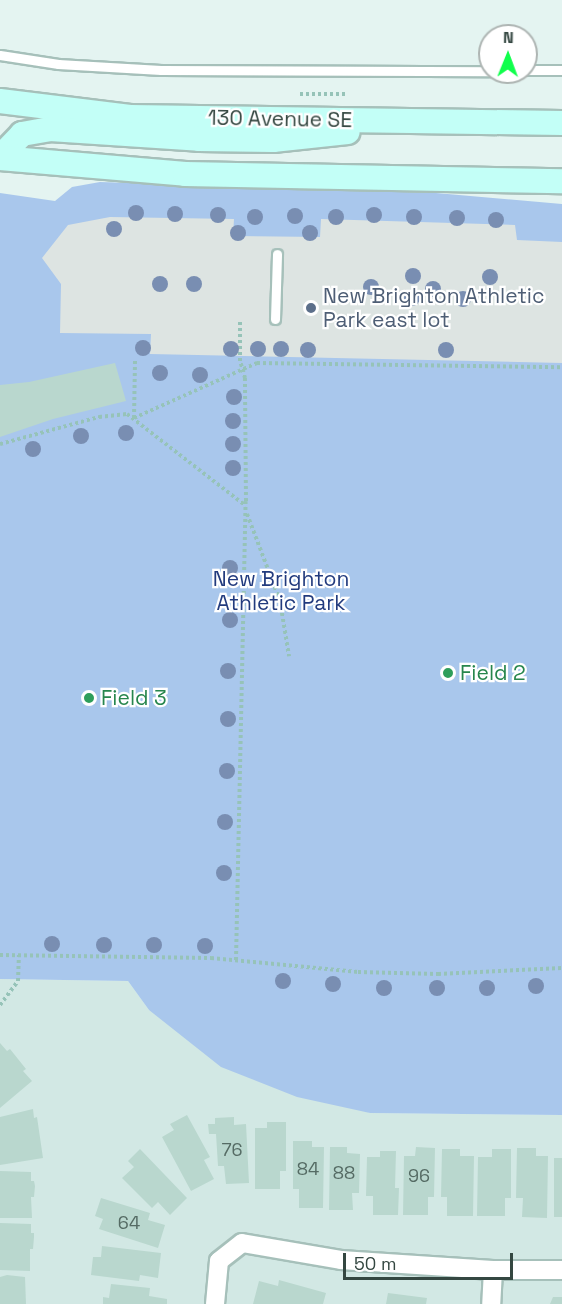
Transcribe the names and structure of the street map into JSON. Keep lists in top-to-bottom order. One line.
{"streets":{"main road":["130 Avenue SE"]},"parks":["New Brighton Athletic Park"],"places":["New Brighton Athletic Park east lot","Field 2","Field 3"],"house_numbers":["76","84","88","96","64"],"scale_bar":"50 m","north":"top"}
